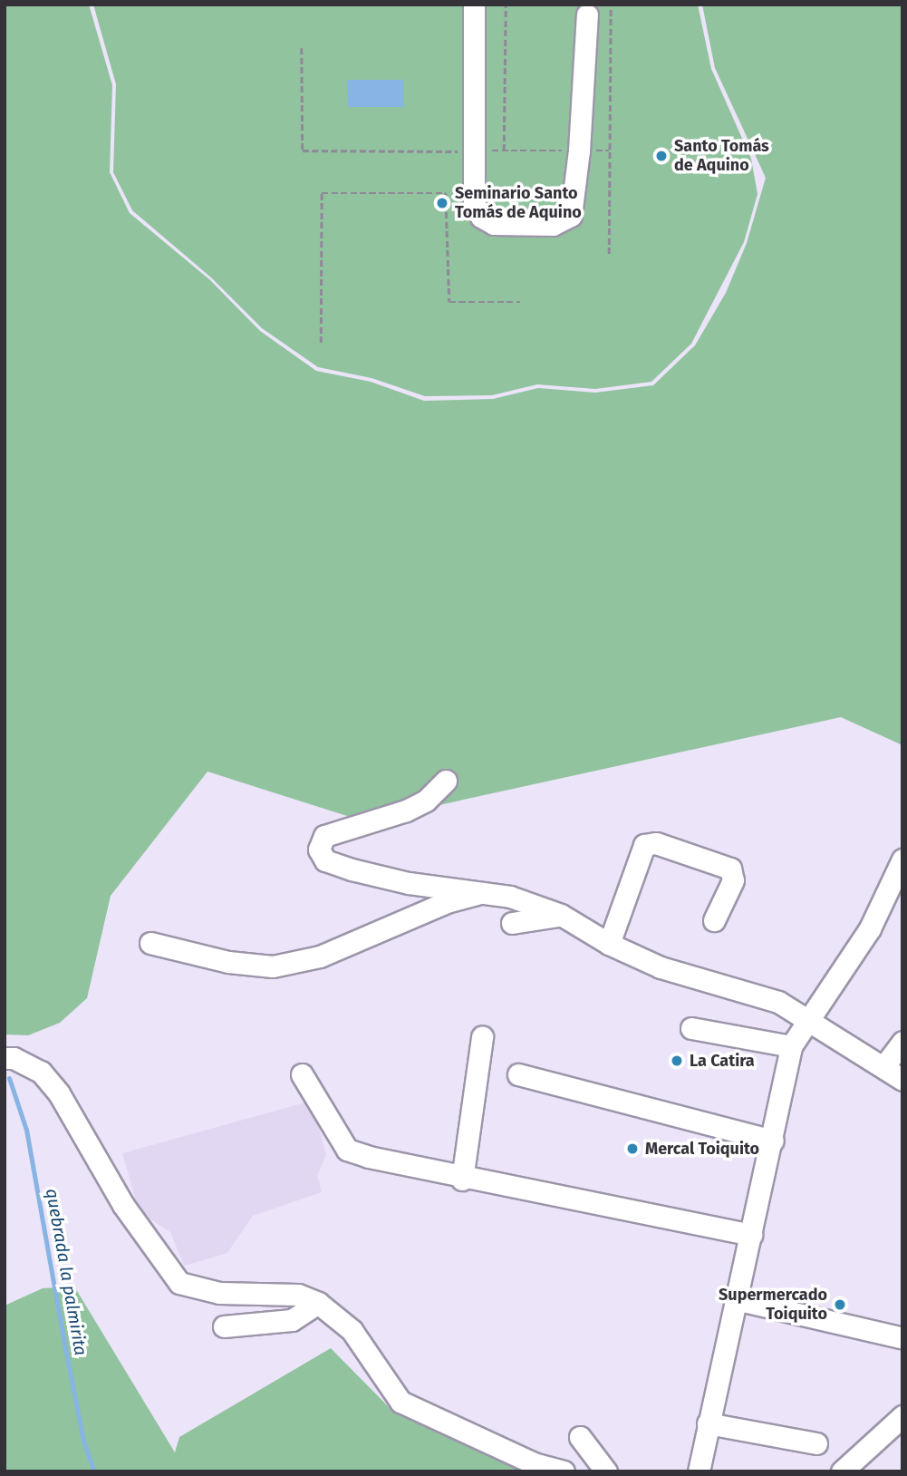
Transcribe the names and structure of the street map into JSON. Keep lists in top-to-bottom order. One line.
{"water":["quebrada la palmirita"],"places":["Santo Tomás de Aquino","Seminario Santo Tomás de Aquino","La Catira","Mercal Toiquito","Supermercado Toiquito"]}
